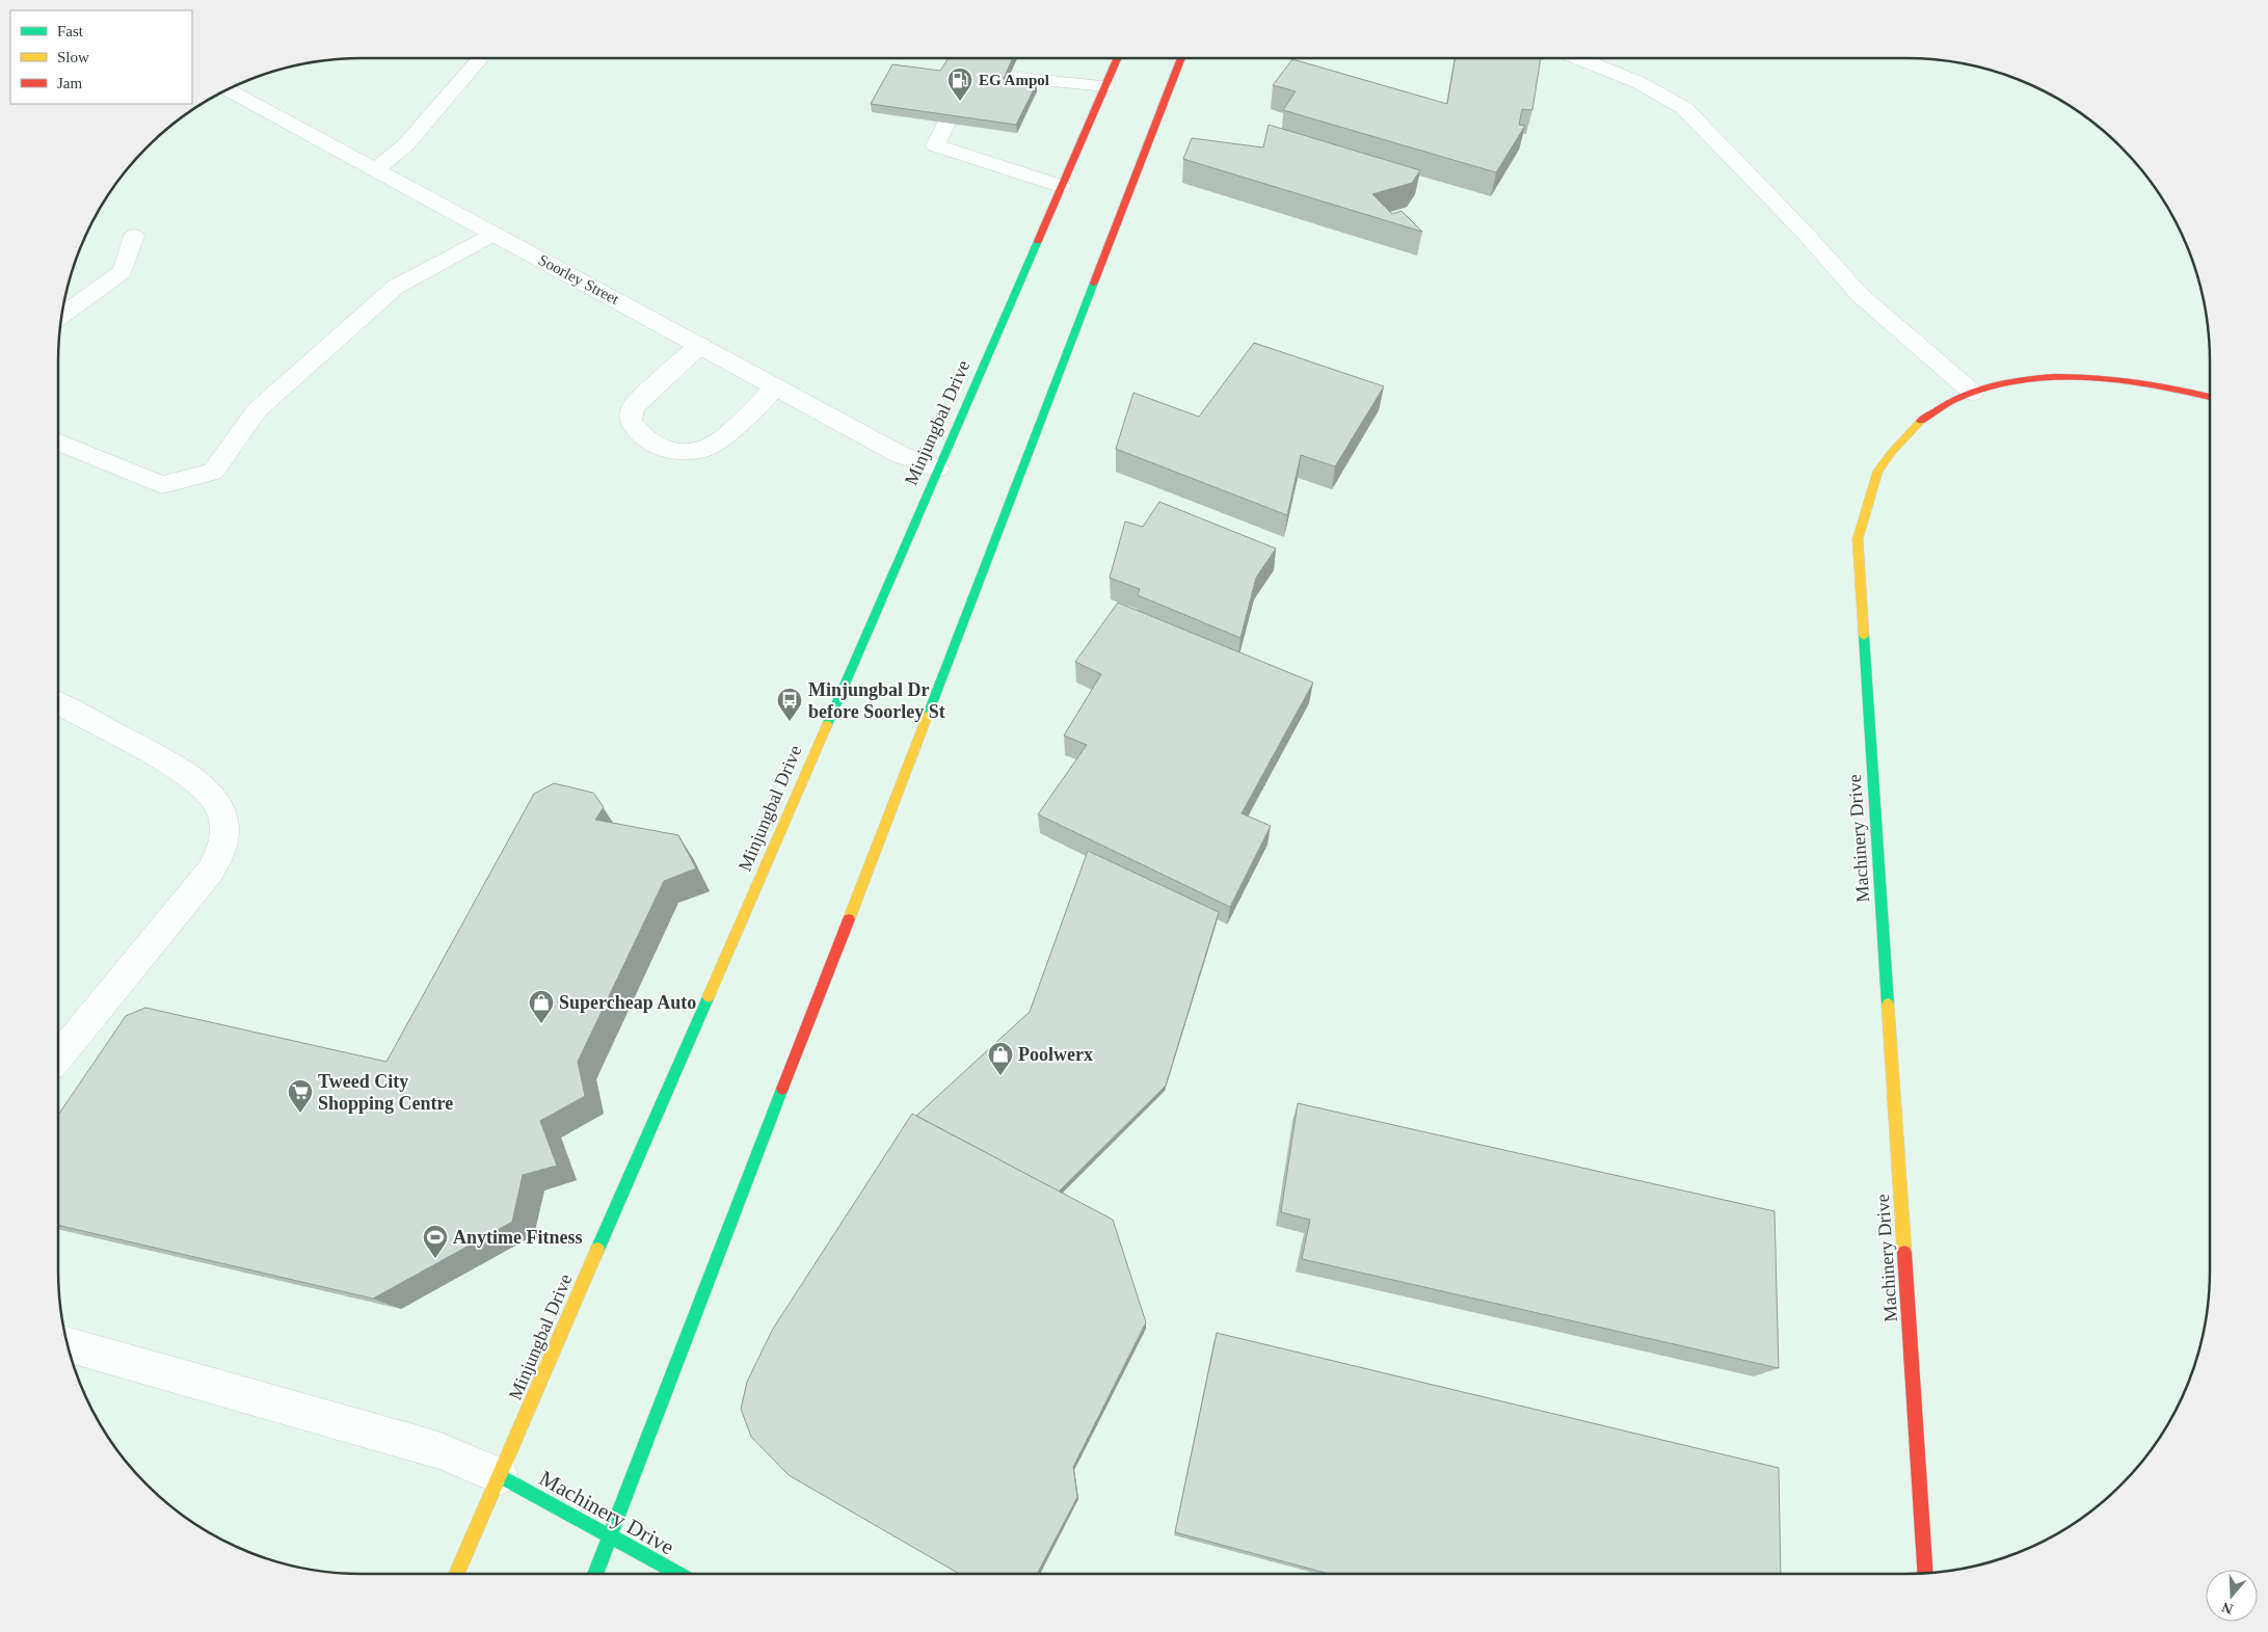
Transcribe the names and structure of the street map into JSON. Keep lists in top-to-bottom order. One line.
{"streets":{"main road":["Minjungbal Drive","Machinery Drive"],"street":["Soorley Street"]},"crossings":[["Soorley Street","Minjungbal Drive"],["Minjungbal Drive","Machinery Drive"]],"places":{"fuel station":["EG Ampol"],"bus stop":["Minjungbal Dr before Soorley St"],"shop":["Supercheap Auto","Poolwerx"],"supermarket":["Tweed City Shopping Centre"],"sports":["Anytime Fitness"]},"legend":["Fast","Slow","Jam"],"north":"bottom"}
